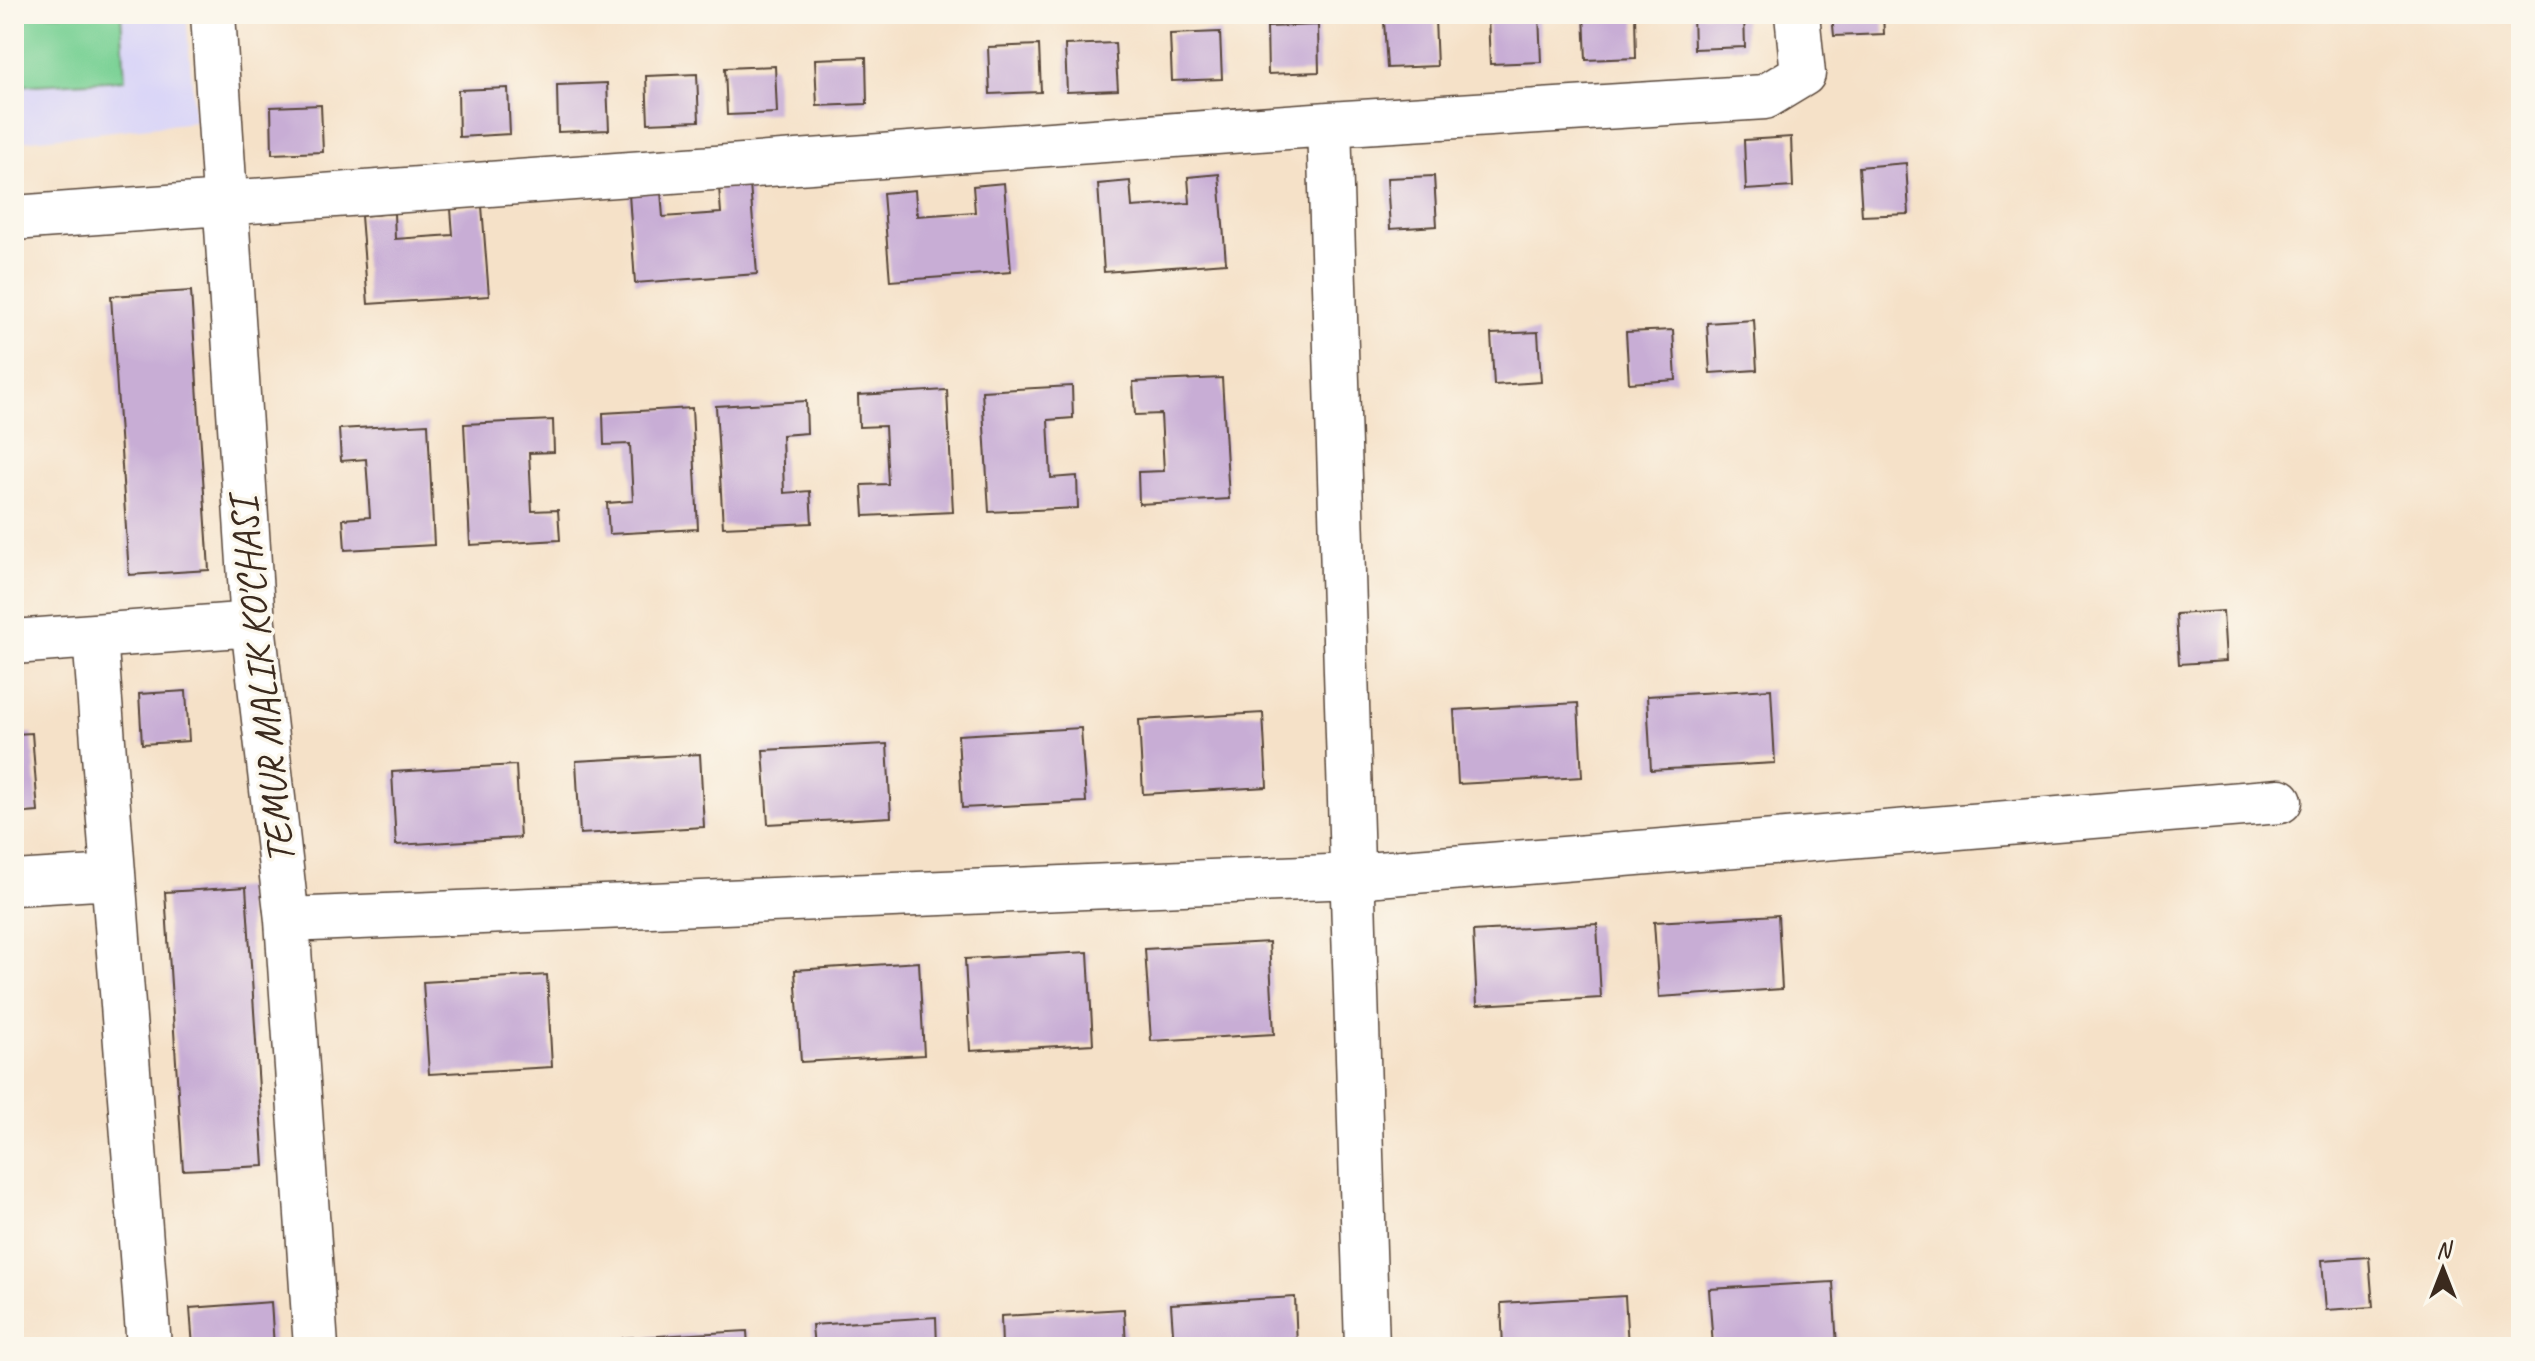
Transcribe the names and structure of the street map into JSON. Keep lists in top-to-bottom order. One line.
{"streets":{"street":["TEMUR MALIK KO'CHASI"]},"north":"top"}
